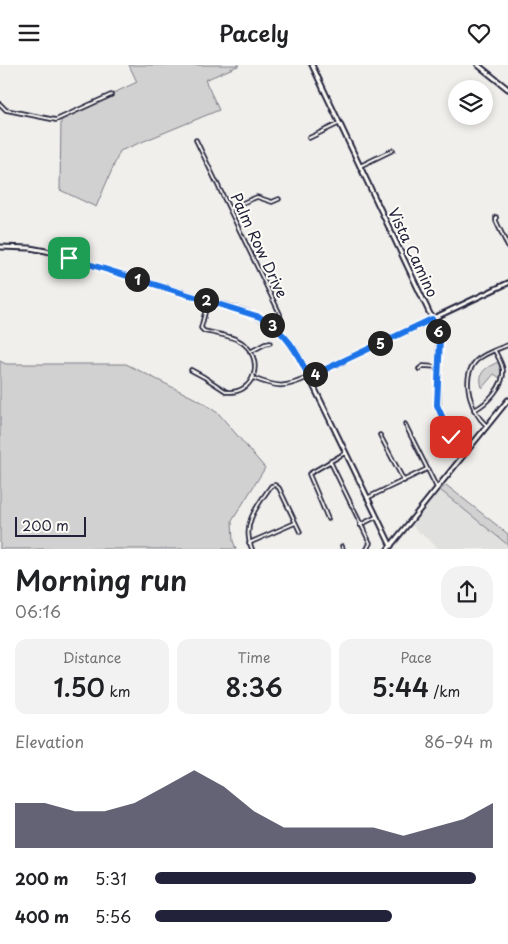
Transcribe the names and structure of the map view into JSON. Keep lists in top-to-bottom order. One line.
{"streets":{"street":["Palm Row Drive","Vista Camino"]},"scale_bar":"200 m","page":{"header":"Pacely","pins":["1","2","3","6","5","4"],"scale":"200 m","heading":["Morning run","06:16"],"stats":[["Distance","1.50 km"],["Time","8:36"],["Pace","5:44 /km"]],"chart":["Elevation","86–94 m"],"list":[{"name":"200 m","note":"5:31"},{"name":"400 m","note":"5:56"}]}}
